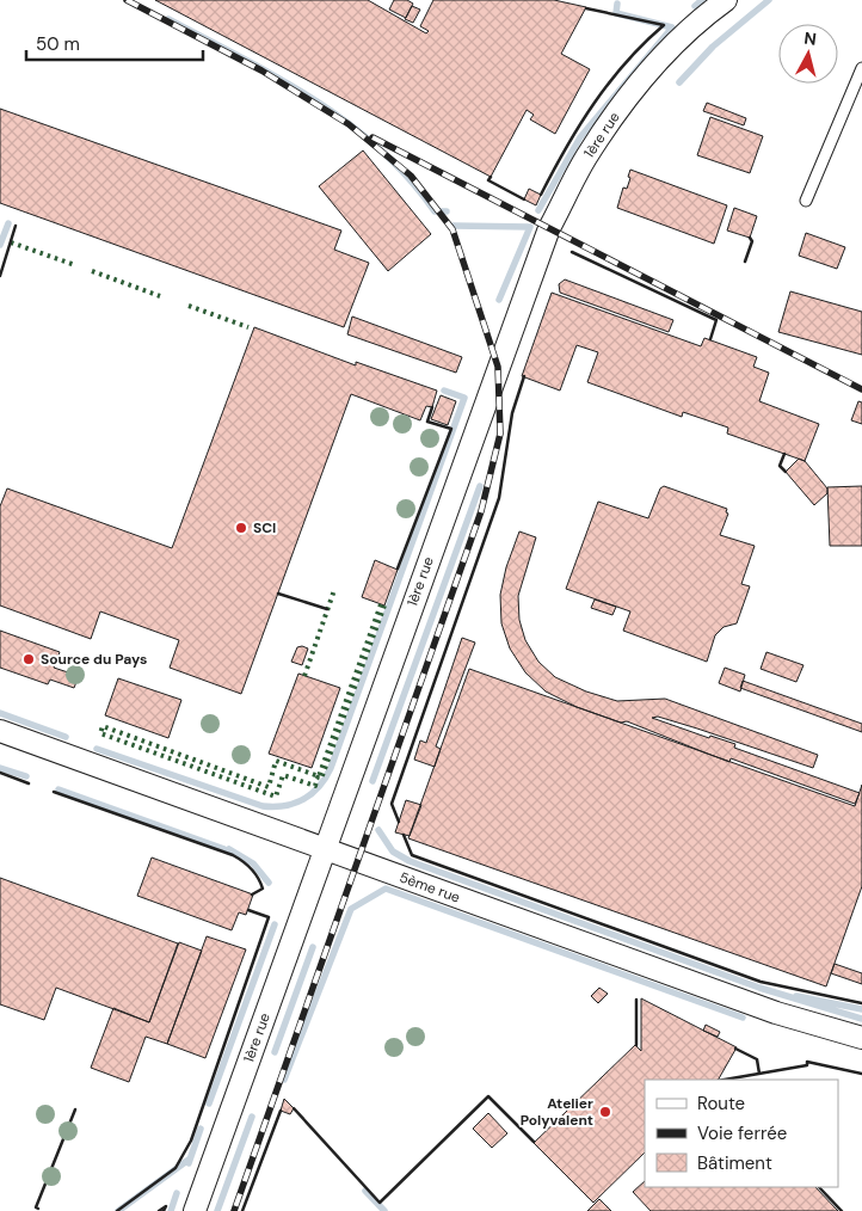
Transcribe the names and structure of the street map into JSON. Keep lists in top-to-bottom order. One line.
{"streets":{"street":["1ère rue","5ème rue"]},"crossings":[["1ère rue","5ème rue"]],"places":["SCI","Source du Pays","Atelier Polyvalent"],"legend":["Route","Voie ferrée","Bâtiment"],"scale_bar":"50 m","north":"top"}
